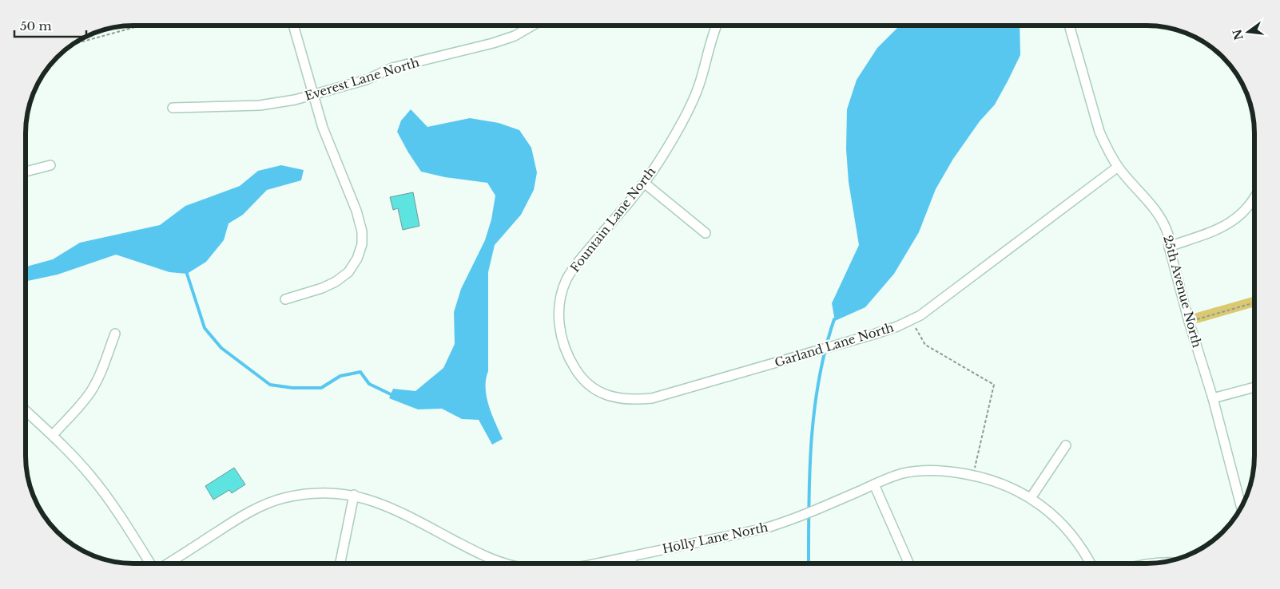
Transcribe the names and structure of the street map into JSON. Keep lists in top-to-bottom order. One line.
{"streets":{"street":["Everest Lane North","Fountain Lane North","25th Avenue North","Garland Lane North","Holly Lane North"]},"crossings":[["Fountain Lane North","Garland Lane North"],["25th Avenue North","Garland Lane North"]],"scale_bar":"50 m","north":"left"}
